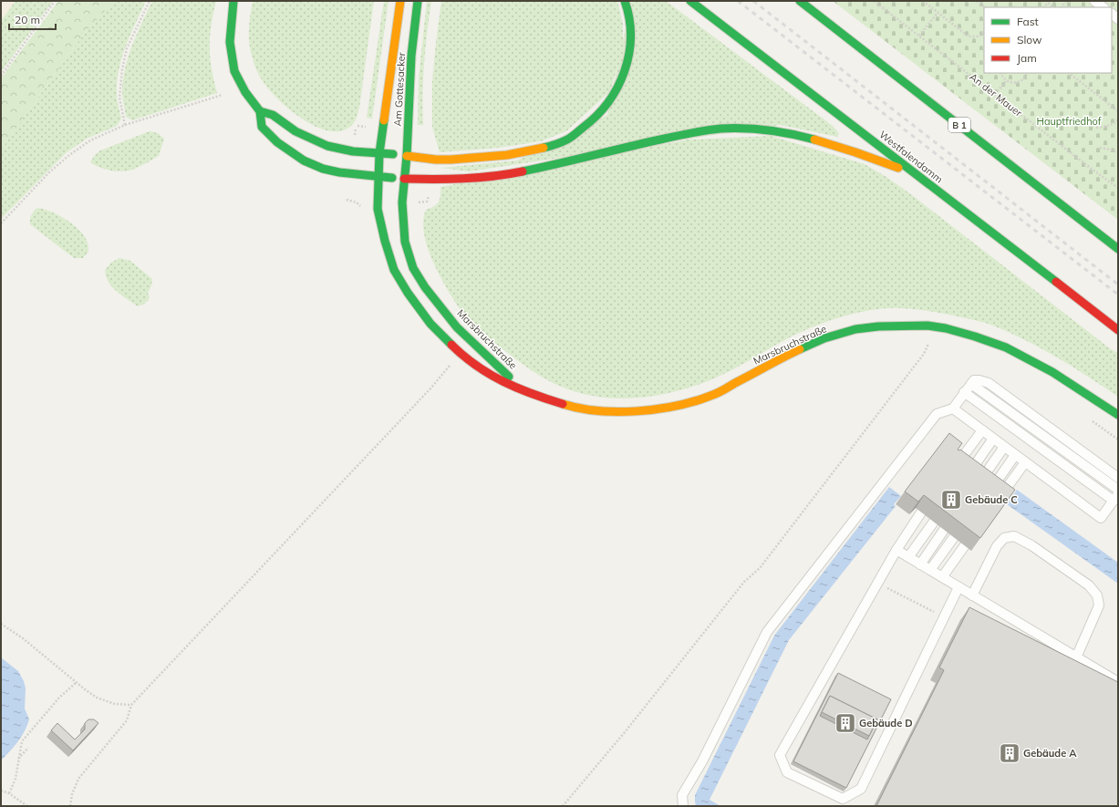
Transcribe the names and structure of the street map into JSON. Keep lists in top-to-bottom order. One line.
{"streets":{"main road":["Am Gottesacker","B 1","Westfalendamm","Marsbruchstraße"],"path":["An der Mauer"]},"crossings":[["Am Gottesacker","Marsbruchstraße"]],"parks":["Hauptfriedhof"],"places":{"building":["Gebäude C","Gebäude D","Gebäude A"]},"legend":["Fast","Slow","Jam"],"scale_bar":"20 m"}
